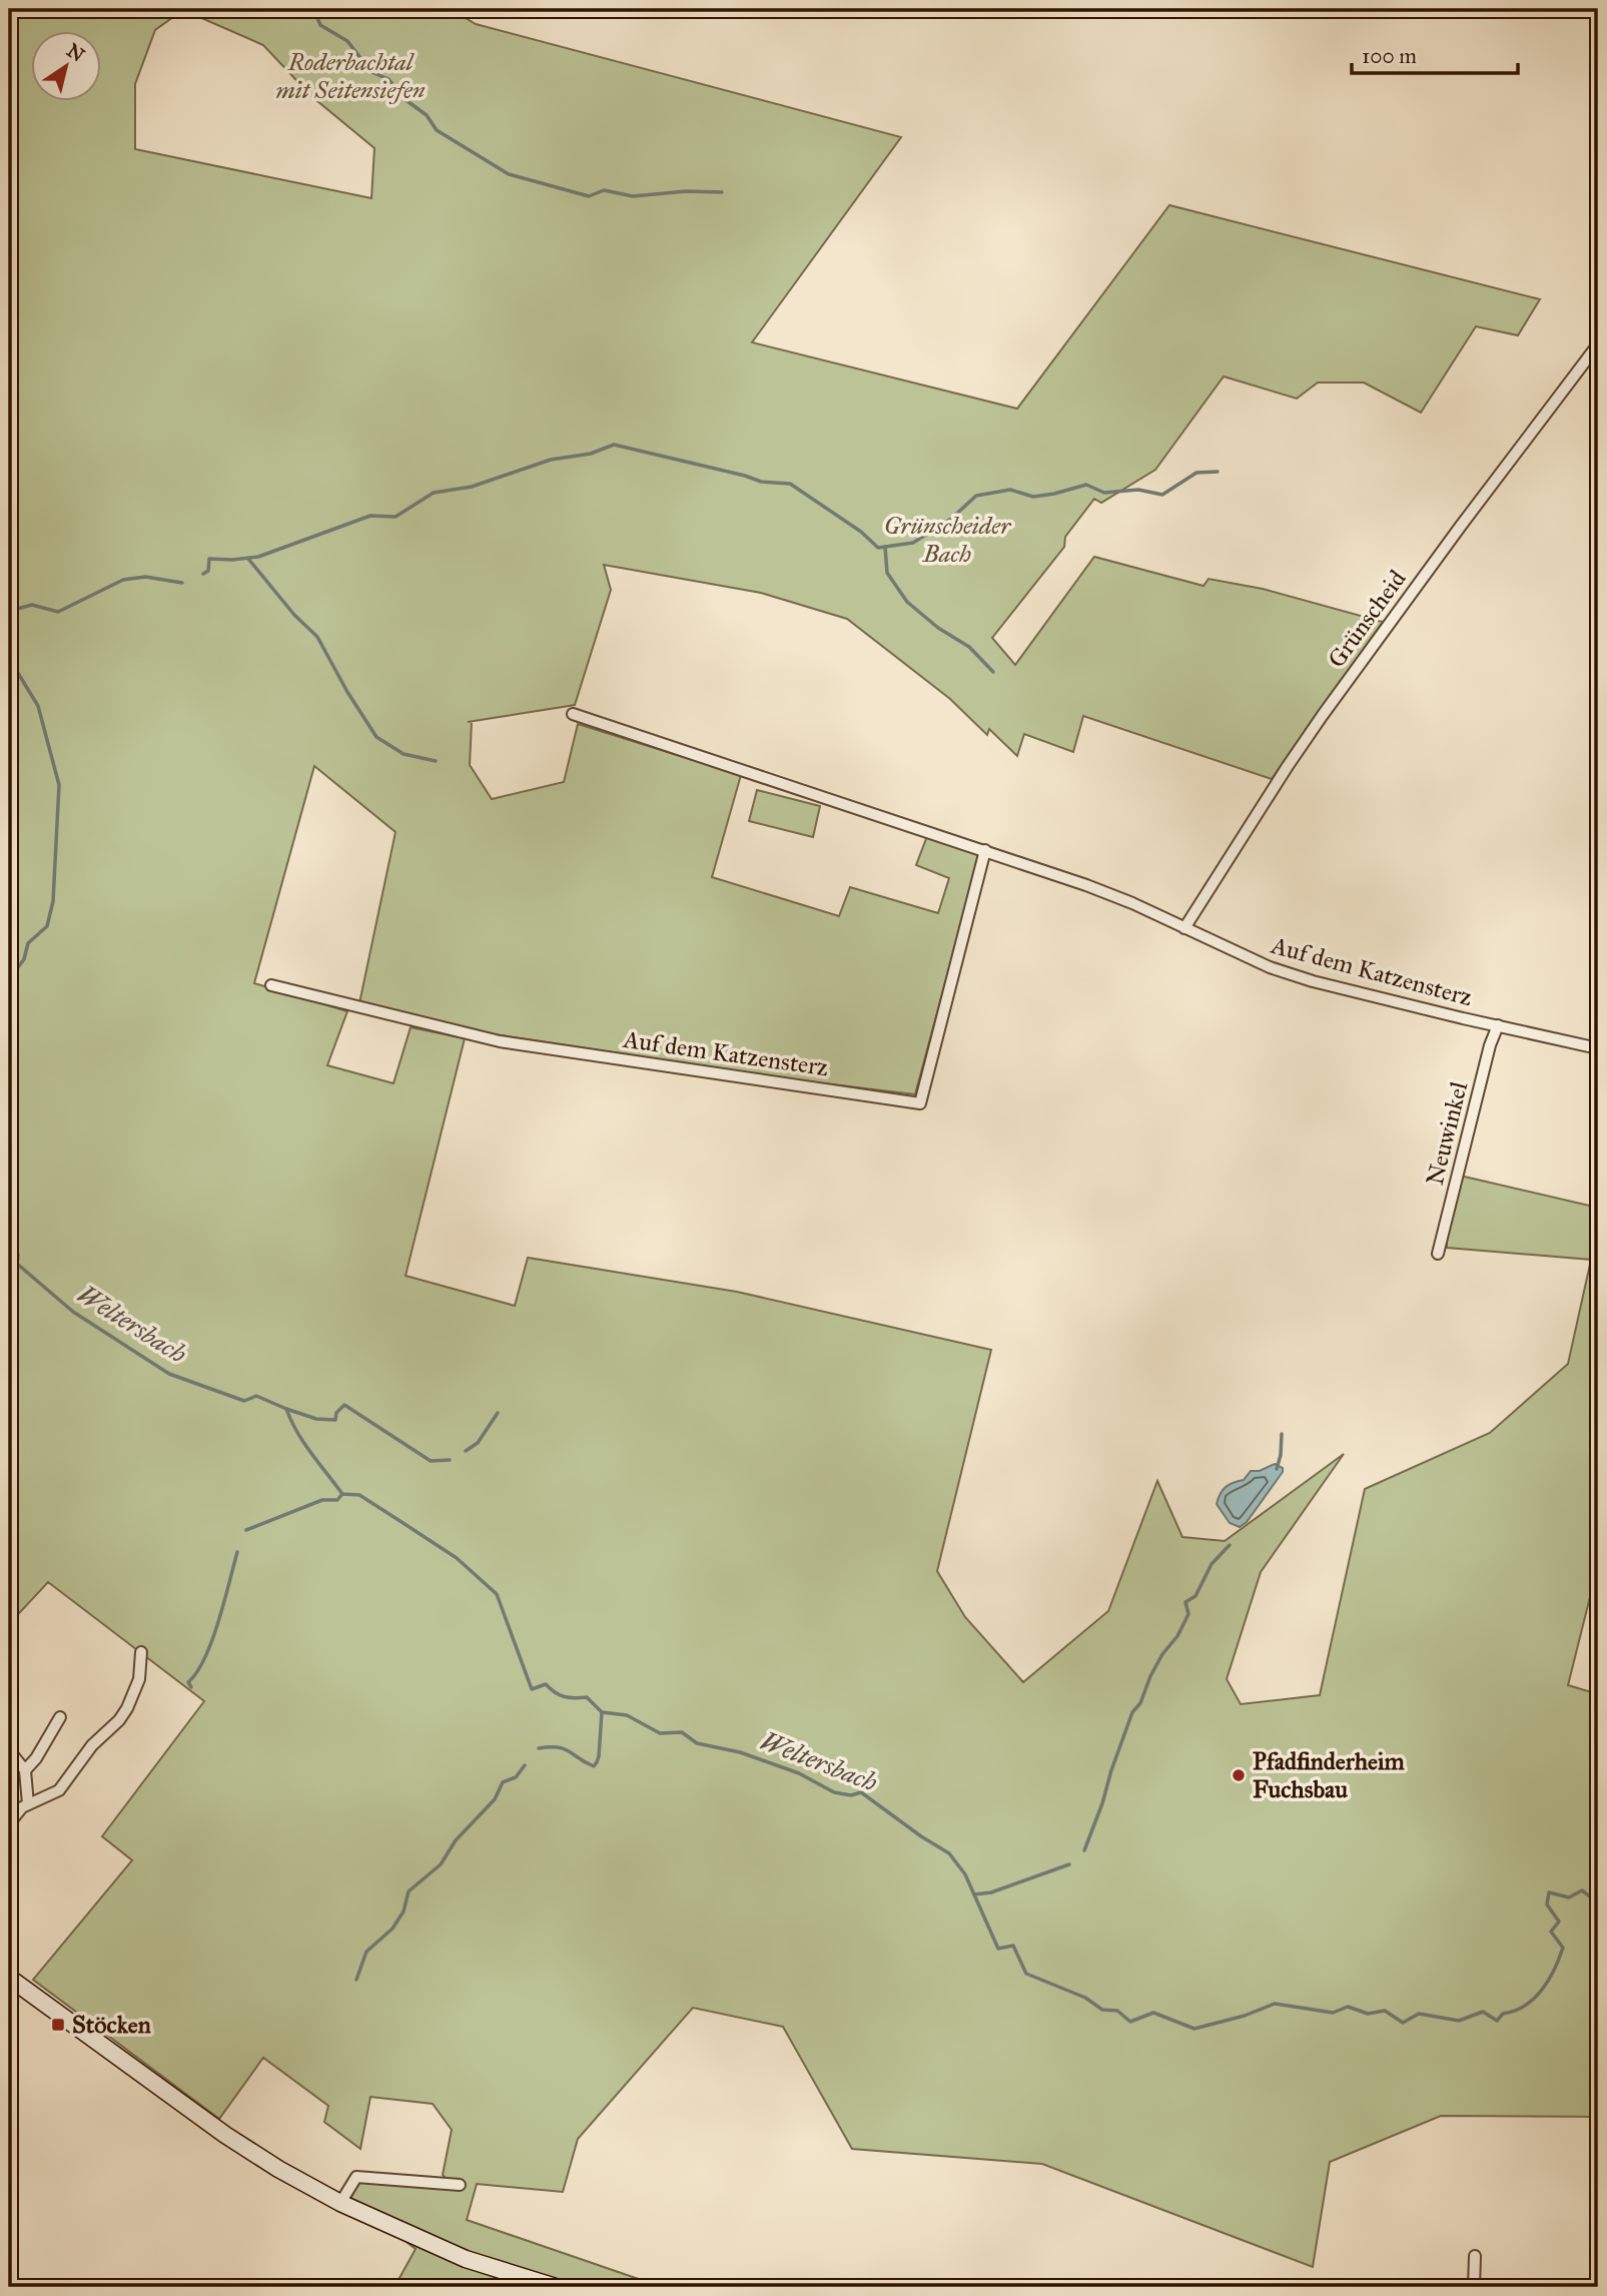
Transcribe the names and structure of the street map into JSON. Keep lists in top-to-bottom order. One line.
{"streets":{"street":["Grünscheid","Auf dem Katzensterz","Neuwinkel"]},"crossings":[["Grünscheid","Auf dem Katzensterz"],["Auf dem Katzensterz","Neuwinkel"]],"water":["Weltersbach"],"parks":["Roderbachtal mit Seitensiefen","Grünscheider Bach"],"places":{"other":["Pfadfinderheim Fuchsbau"],"transit":["Stöcken"]},"scale_bar":"100 m","north":"top right"}
